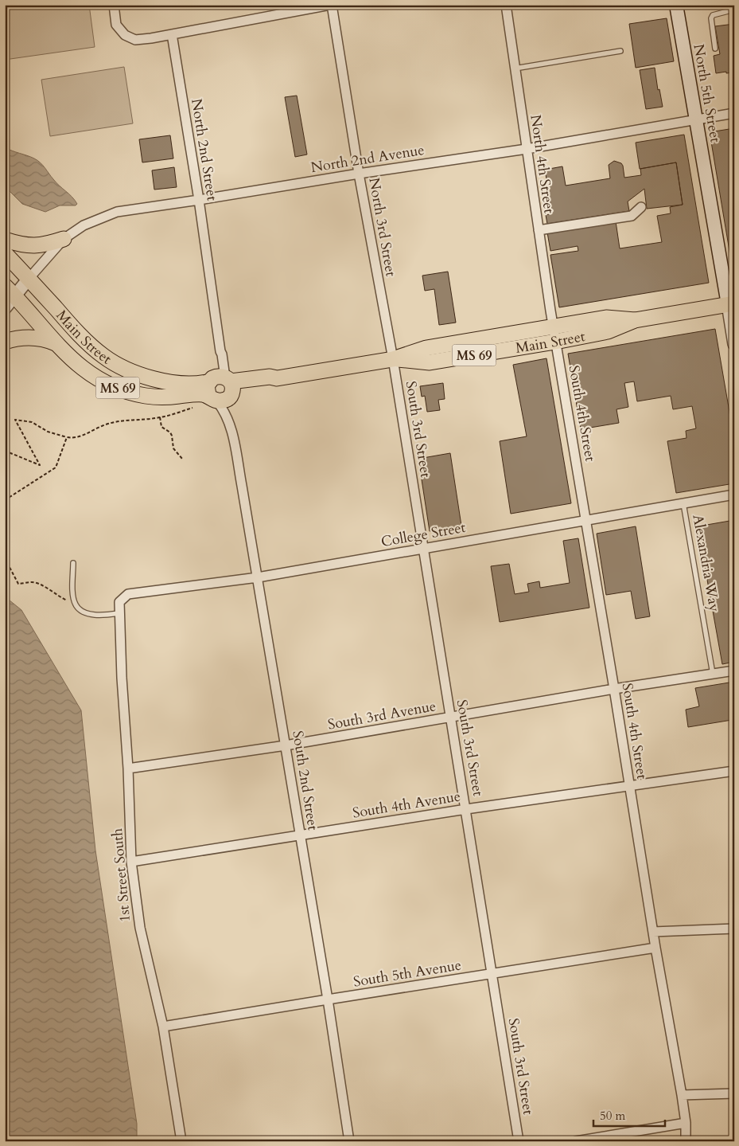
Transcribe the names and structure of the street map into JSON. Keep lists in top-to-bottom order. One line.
{"streets":{"main road":["North 5th Street","Main Street","MS 69"],"street":["North 2nd Street","North 2nd Avenue","North 4th Street","North 3rd Street","South 4th Street","South 3rd Street","College Street","South 3rd Avenue","South 2nd Street","South 4th Avenue","1st Street South","South 5th Avenue"],"lane":["Alexandria Way"]},"crossings":[["North 5th Street","North 2nd Avenue"],["North 5th Street","Main Street"],["North 2nd Street","North 2nd Avenue"],["North 2nd Street","Main Street"],["North 2nd Street","South 2nd Street"],["North 2nd Avenue","North 4th Street"],["North 2nd Avenue","North 3rd Street"],["North 2nd Avenue","Main Street"],["North 4th Street","Main Street"],["North 4th Street","South 4th Street"],["North 3rd Street","Main Street"],["North 3rd Street","South 3rd Street"],["Main Street","South 4th Street"],["Main Street","South 3rd Street"],["Main Street","South 2nd Street"],["South 4th Street","College Street"],["South 4th Street","South 3rd Avenue"],["South 4th Street","South 4th Avenue"],["South 4th Street","South 5th Avenue"],["South 3rd Street","College Street"],["South 3rd Street","South 3rd Avenue"],["South 3rd Street","South 4th Avenue"],["South 3rd Street","South 5th Avenue"],["College Street","Alexandria Way"],["College Street","South 2nd Street"],["College Street","1st Street South"],["Alexandria Way","South 3rd Avenue"],["South 3rd Avenue","South 2nd Street"],["South 3rd Avenue","1st Street South"],["South 2nd Street","South 4th Avenue"],["South 2nd Street","South 5th Avenue"],["South 4th Avenue","1st Street South"],["1st Street South","South 5th Avenue"]],"scale_bar":"50 m"}
